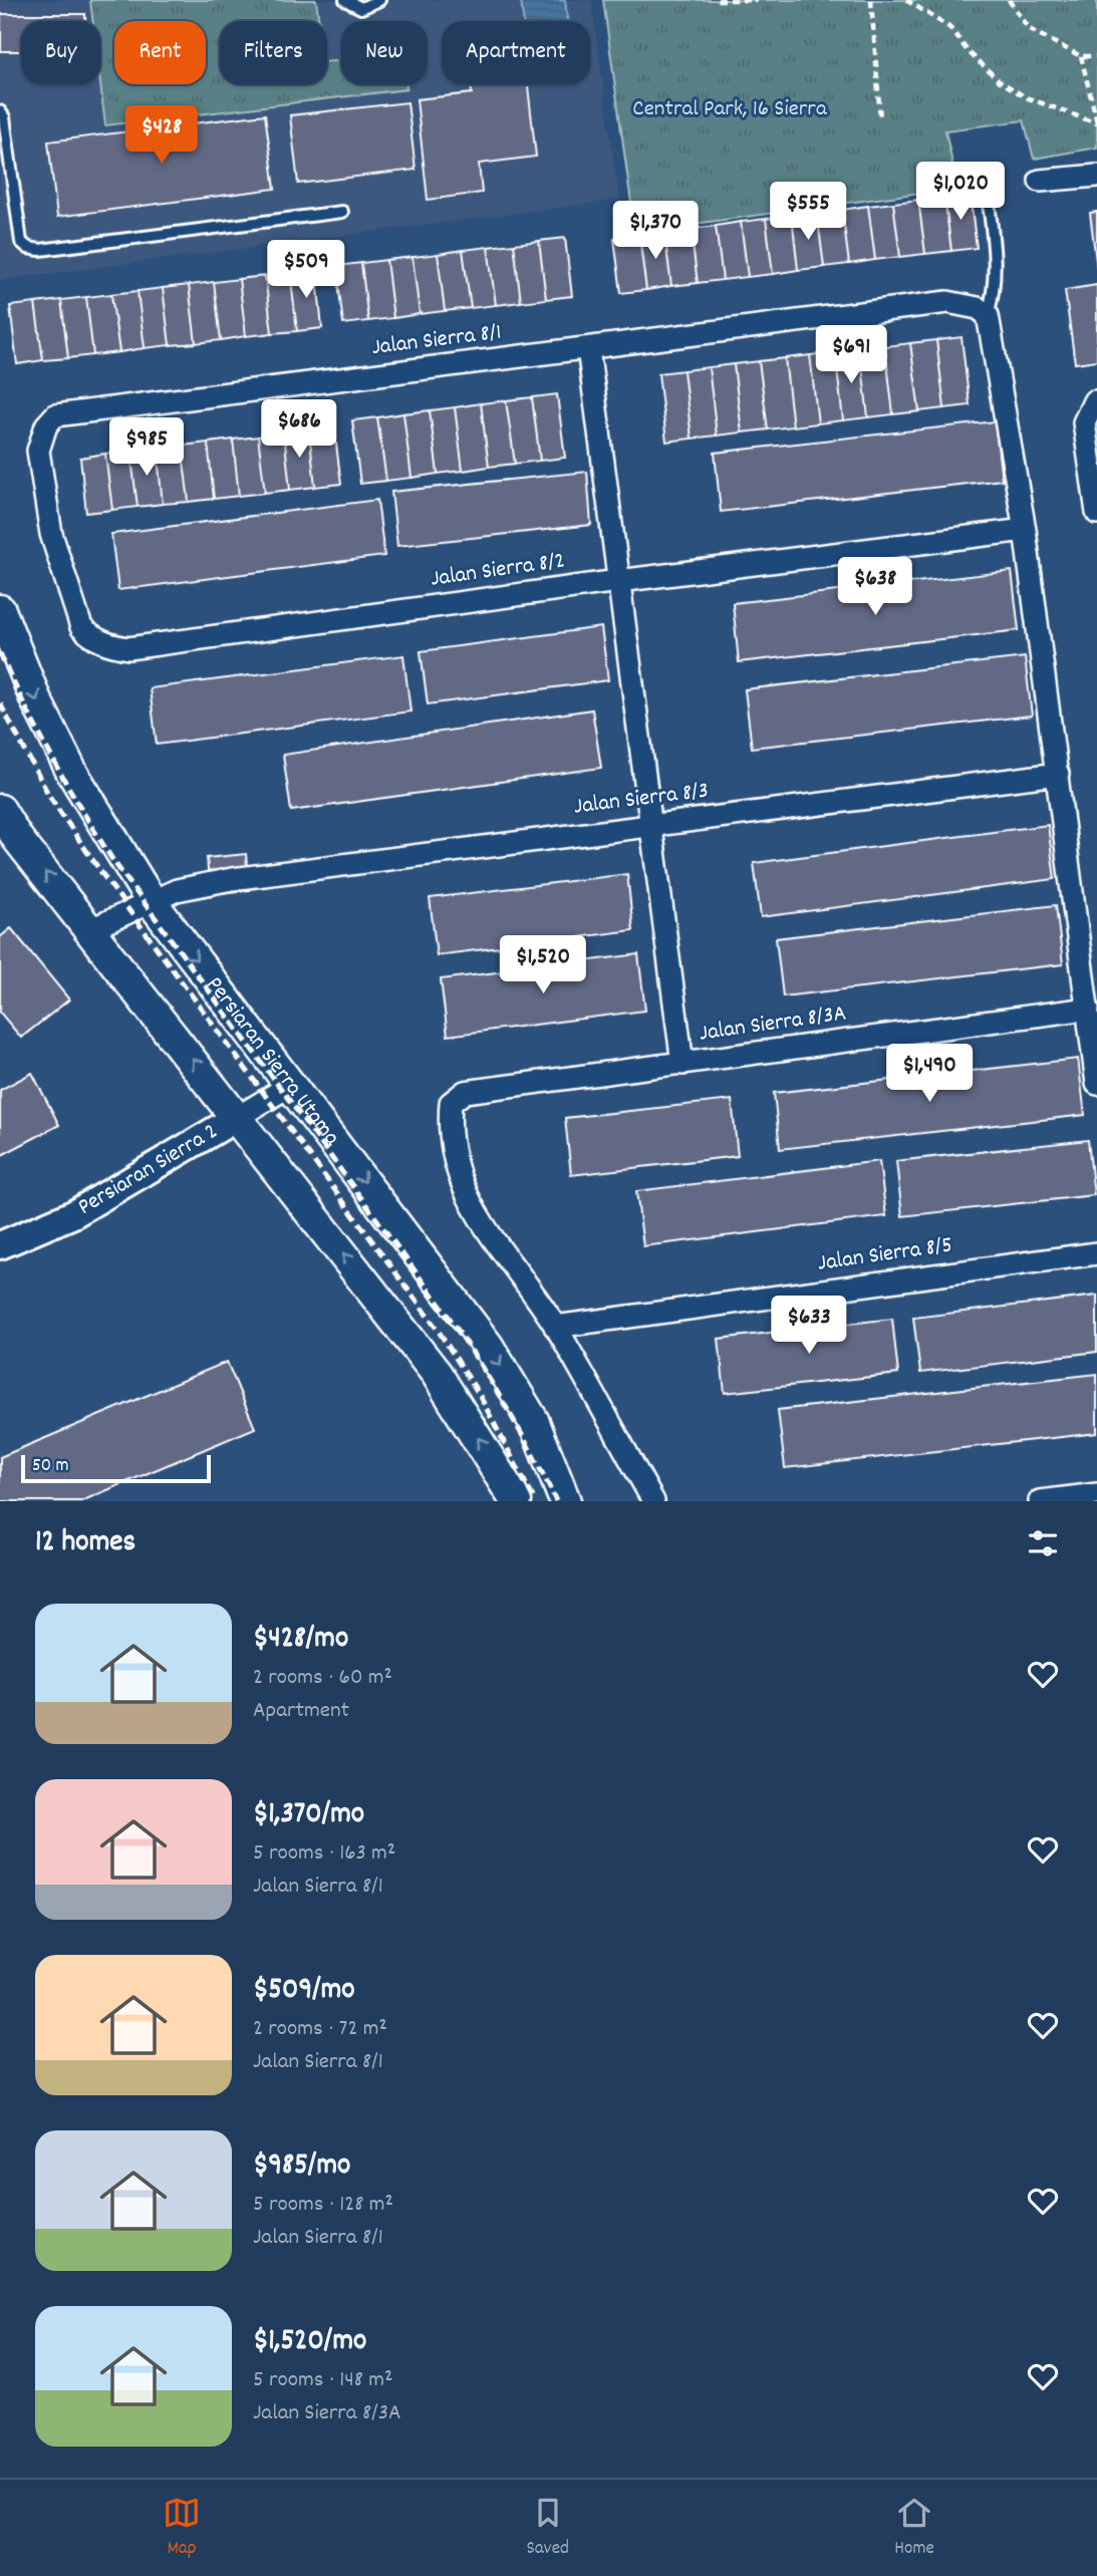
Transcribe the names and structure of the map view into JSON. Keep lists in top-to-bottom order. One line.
{"streets":{"main road":["Persiaran Sierra Utama"],"street":["Jalan Sierra 8/1","Jalan Sierra 8/2","Jalan Sierra 8/3","Jalan Sierra 8/3A","Persiaran Sierra 2","Jalan Sierra 8/5"]},"crossings":[["Jalan Sierra 8/1","Jalan Sierra 8/2"],["Jalan Sierra 8/3","Persiaran Sierra Utama"],["Jalan Sierra 8/3A","Jalan Sierra 8/5"],["Persiaran Sierra Utama","Persiaran Sierra 2"]],"parks":["Central Park, 16 Sierra"],"scale_bar":"50 m","page":{"chip":["Buy","Rent","Filters","New","Apartment"],"price":["$428","$1,020","$555","$1,370","$509","$691","$686","$985","$638","$1,520","$1,490","$633"],"scale":"50 m","heading":"12 homes","list":[{"name":"$428/mo","note":"2 rooms · 60 m² · Apartment"},{"name":"$1,370/mo","note":"5 rooms · 163 m² · Jalan Sierra 8/1"},{"name":"$509/mo","note":"2 rooms · 72 m² · Jalan Sierra 8/1"},{"name":"$985/mo","note":"5 rooms · 128 m² · Jalan Sierra 8/1"},{"name":"$1,520/mo","note":"5 rooms · 148 m² · Jalan Sierra 8/3A"}],"tabs":["Map","Saved","Home"]}}
